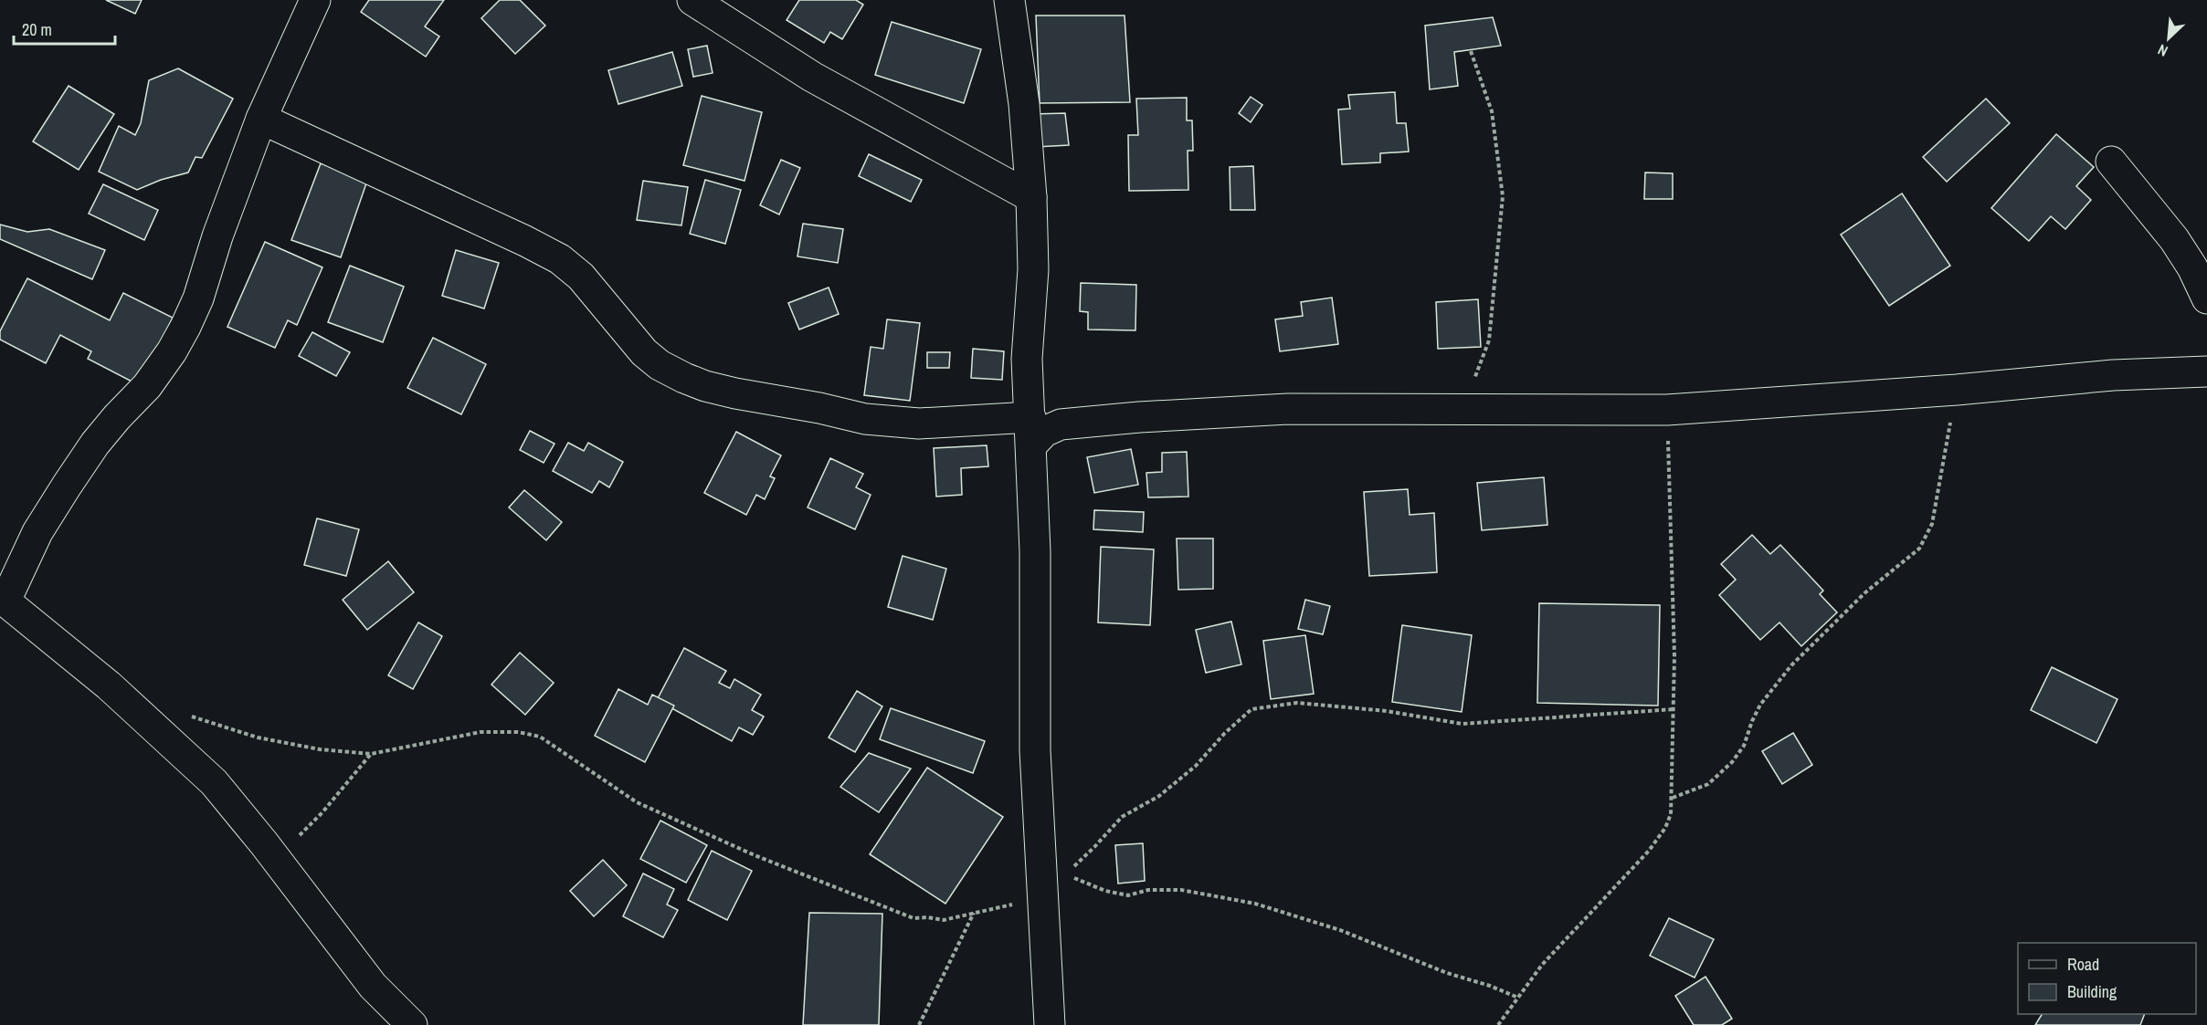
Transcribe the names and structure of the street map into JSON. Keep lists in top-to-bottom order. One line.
{"legend":["Road","Building"],"scale_bar":"20 m","north":"bottom left"}
